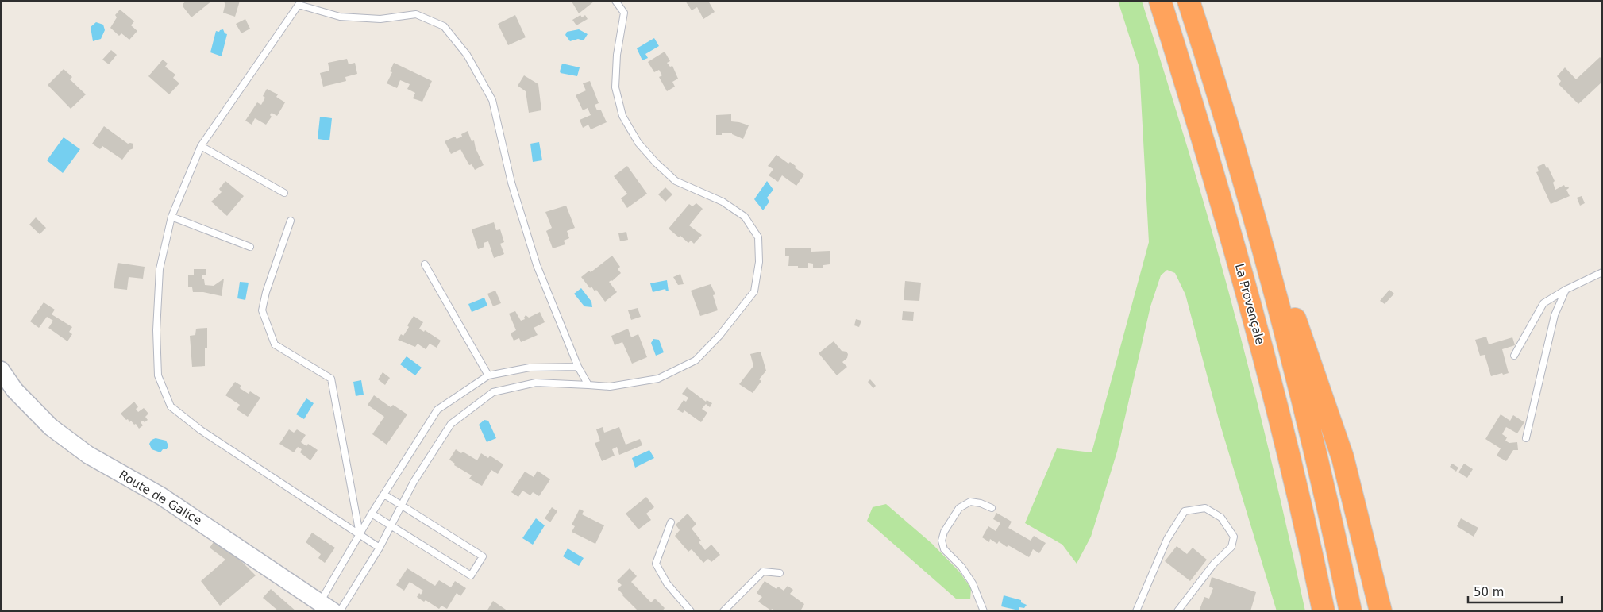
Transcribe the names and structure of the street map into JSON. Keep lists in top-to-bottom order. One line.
{"streets":{"highway":["La Provençale"],"main road":["Route de Galice"]},"scale_bar":"50 m"}
